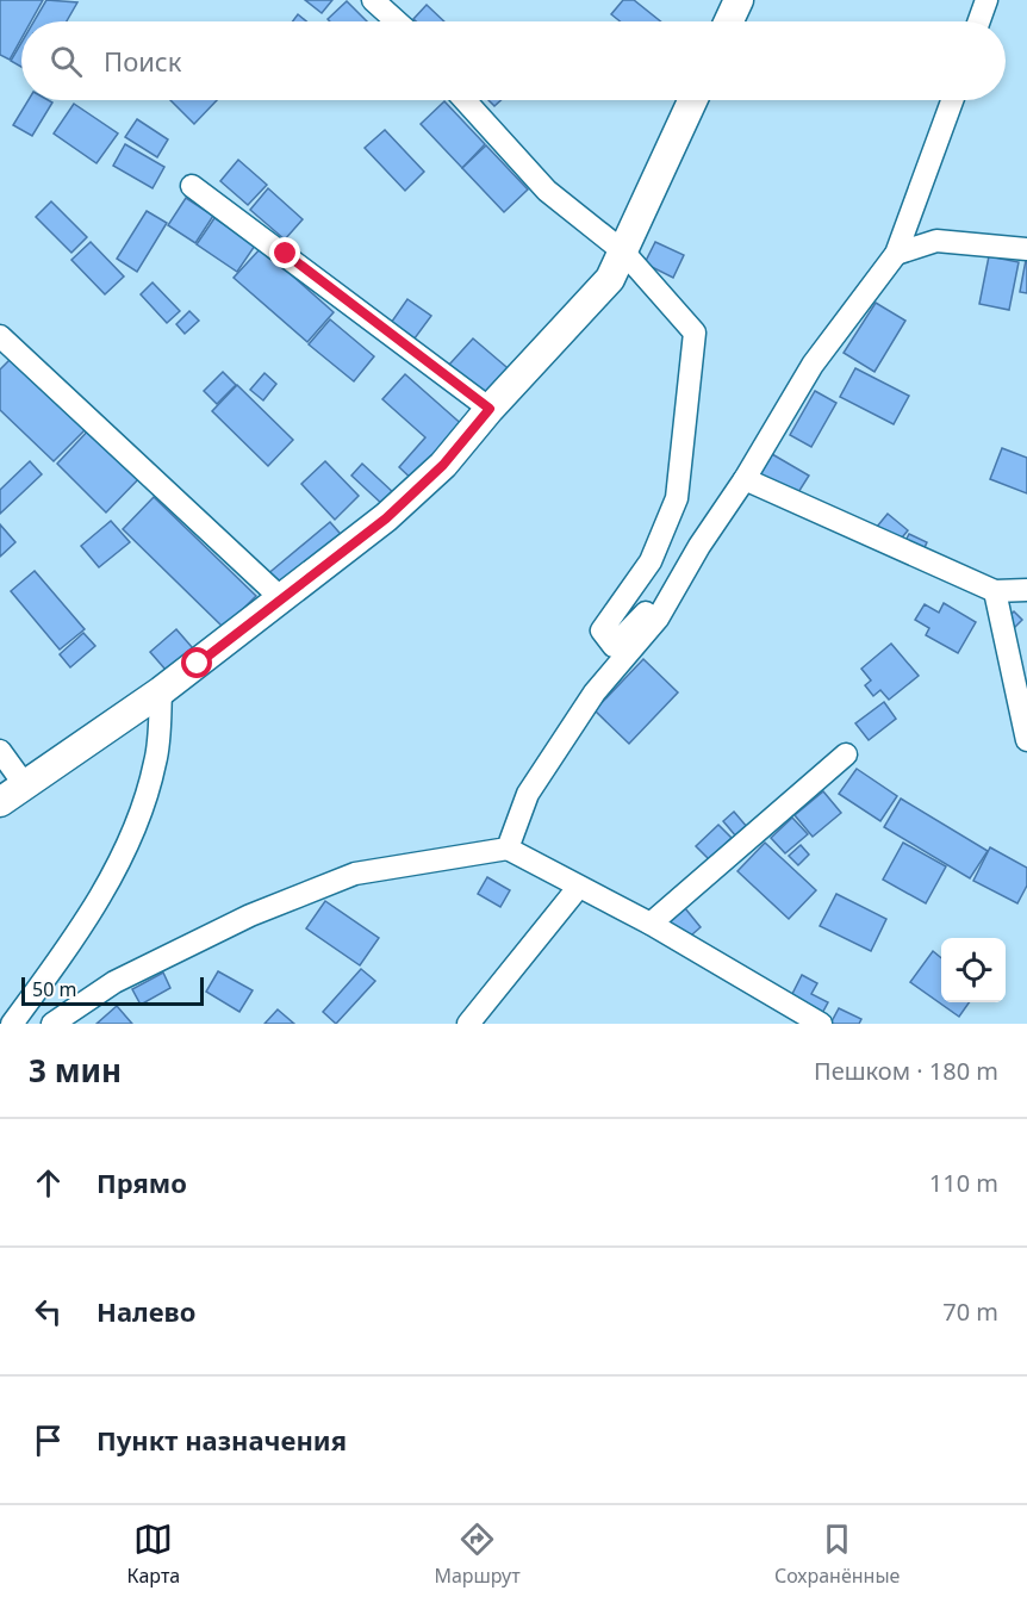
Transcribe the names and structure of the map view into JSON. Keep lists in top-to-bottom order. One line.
{"scale_bar":"50 m","page":{"search":"Поиск","scale":"50 m","heading":["3 мин","Пешком · 180 m"],"list":[["Прямо","110 m"],["Налево","70 m"],"Пункт назначения"],"nav":["Карта","Маршрут","Сохранённые"]}}
